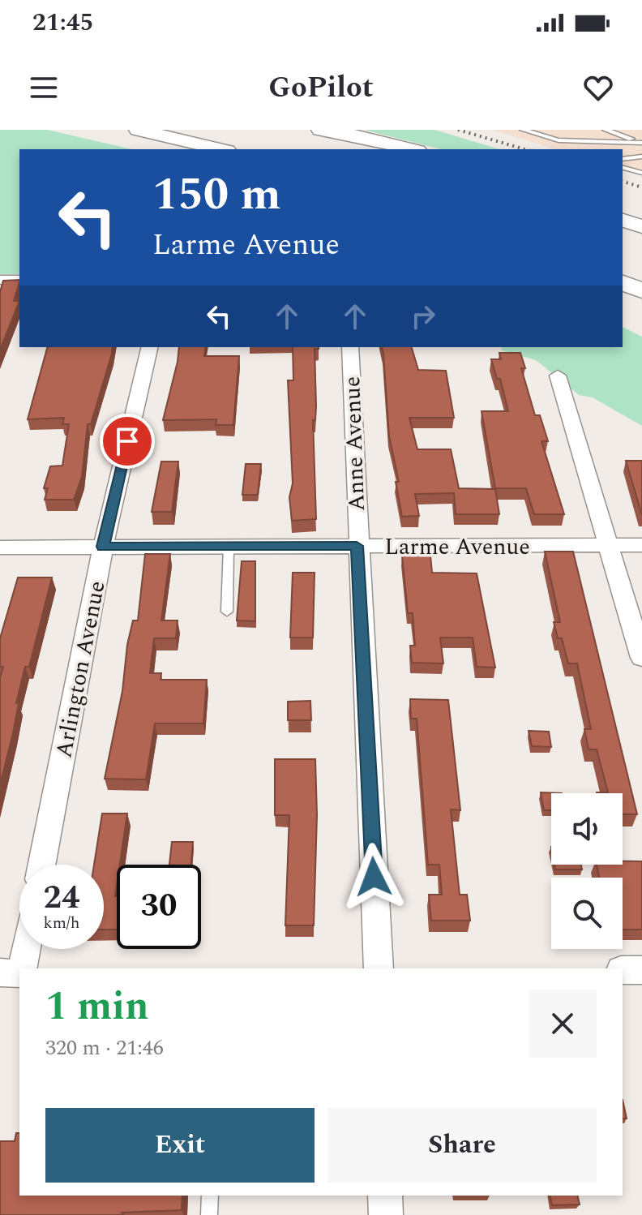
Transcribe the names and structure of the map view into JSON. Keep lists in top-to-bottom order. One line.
{"streets":{"street":["Anne Avenue","Larme Avenue","Arlington Avenue"]},"crossings":[["Anne Avenue","Larme Avenue"],["Larme Avenue","Arlington Avenue"]],"page":{"status":"21:45","header":"GoPilot","turn":["150 m","Larme Avenue"],"speed":"24 km/h","limit":"30","heading":["1 min","320 m · 21:46"],"buttons":["Exit","Share"]}}
